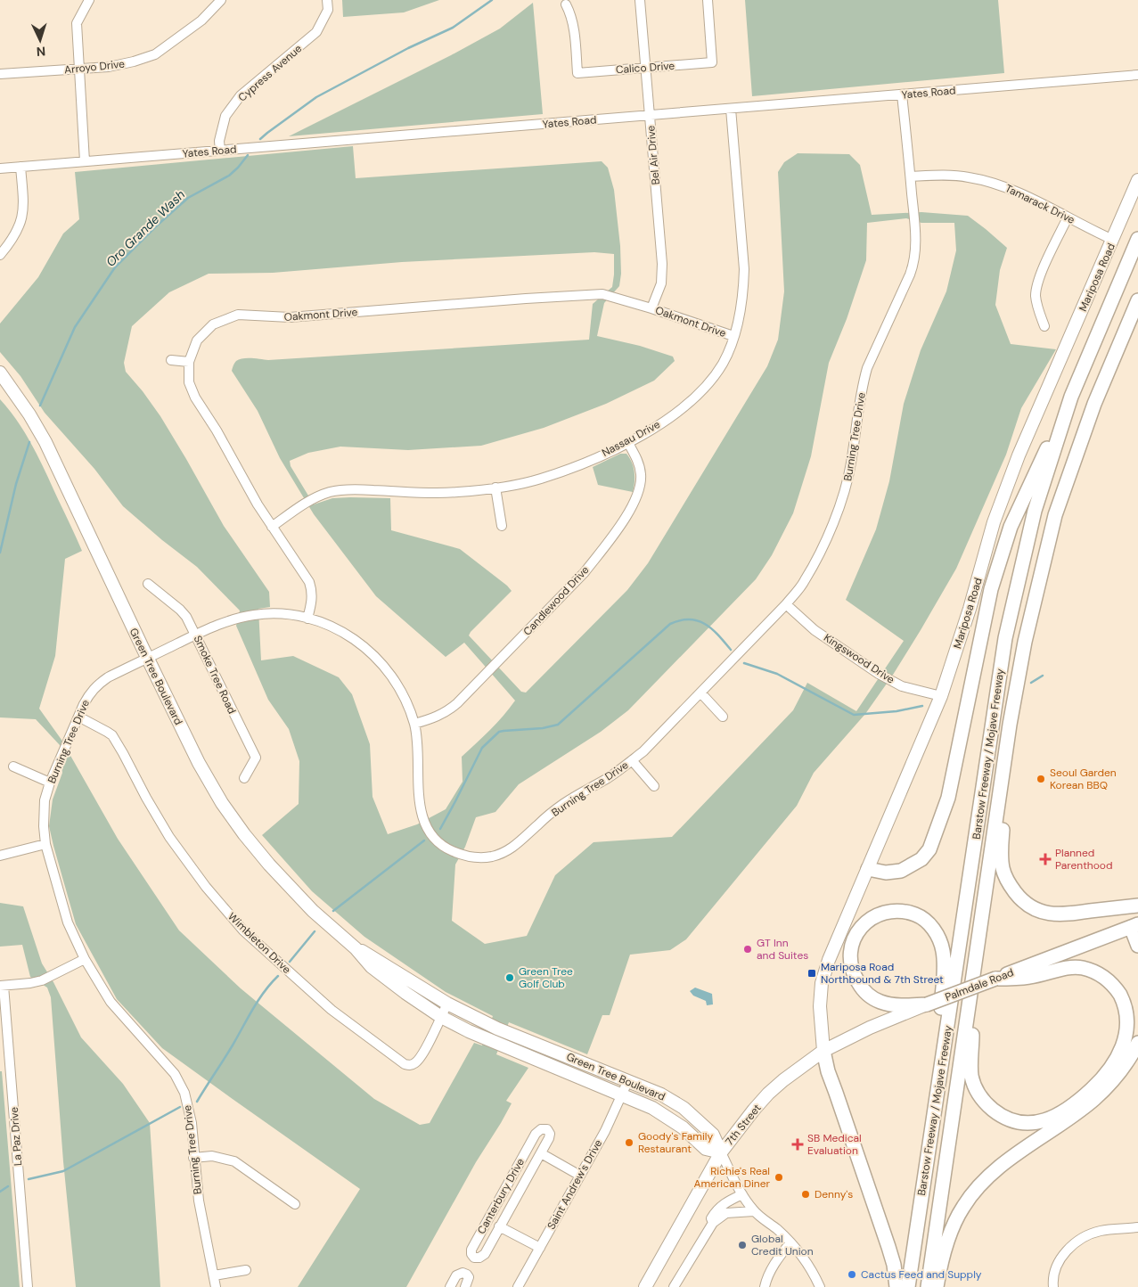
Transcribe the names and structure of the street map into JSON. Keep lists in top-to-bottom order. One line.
{"streets":{"highway":["Barstow Freeway / Mojave Freeway","Palmdale Road"],"main road":["Mariposa Road","Green Tree Boulevard","7th Street"],"street":["Arroyo Drive","Calico Drive","Cypress Avenue","Yates Road","Bel Air Drive","Tamarack Drive","Oakmont Drive","Burning Tree Drive","Nassau Drive","Candlewood Drive","Kingswood Drive","Smoke Tree Road","Wimbleton Drive","La Paz Drive","Saint Andrew's Drive","Canterbury Drive"]},"crossings":[["Calico Drive","Bel Air Drive"],["Cypress Avenue","Yates Road"],["Yates Road","Bel Air Drive"],["Yates Road","Burning Tree Drive"],["Yates Road","Nassau Drive"],["Bel Air Drive","Oakmont Drive"],["Tamarack Drive","Mariposa Road"],["Tamarack Drive","Burning Tree Drive"],["Mariposa Road","Kingswood Drive"],["Mariposa Road","Palmdale Road"],["Mariposa Road","7th Street"],["Oakmont Drive","Burning Tree Drive"],["Oakmont Drive","Nassau Drive"],["Burning Tree Drive","Candlewood Drive"],["Burning Tree Drive","Kingswood Drive"],["Burning Tree Drive","Smoke Tree Road"],["Burning Tree Drive","Green Tree Boulevard"],["Burning Tree Drive","Wimbleton Drive"],["Nassau Drive","Candlewood Drive"],["Green Tree Boulevard","Wimbleton Drive"],["Green Tree Boulevard","7th Street"],["Green Tree Boulevard","Saint Andrew's Drive"],["Palmdale Road","7th Street"],["Saint Andrew's Drive","Canterbury Drive"]],"water":["Oro Grande Wash"],"places":{"other":["Seoul Garden Korean BBQ","GT Inn and Suites","Green Tree Golf Club","Goody's Family Restaurant","Richie's Real American Diner","Denny's","Global Credit Union","Cactus Feed and Supply"],"health":["Planned Parenthood","SB Medical Evaluation"],"transit":["Mariposa Road Northbound & 7th Street"]},"north":"bottom"}
